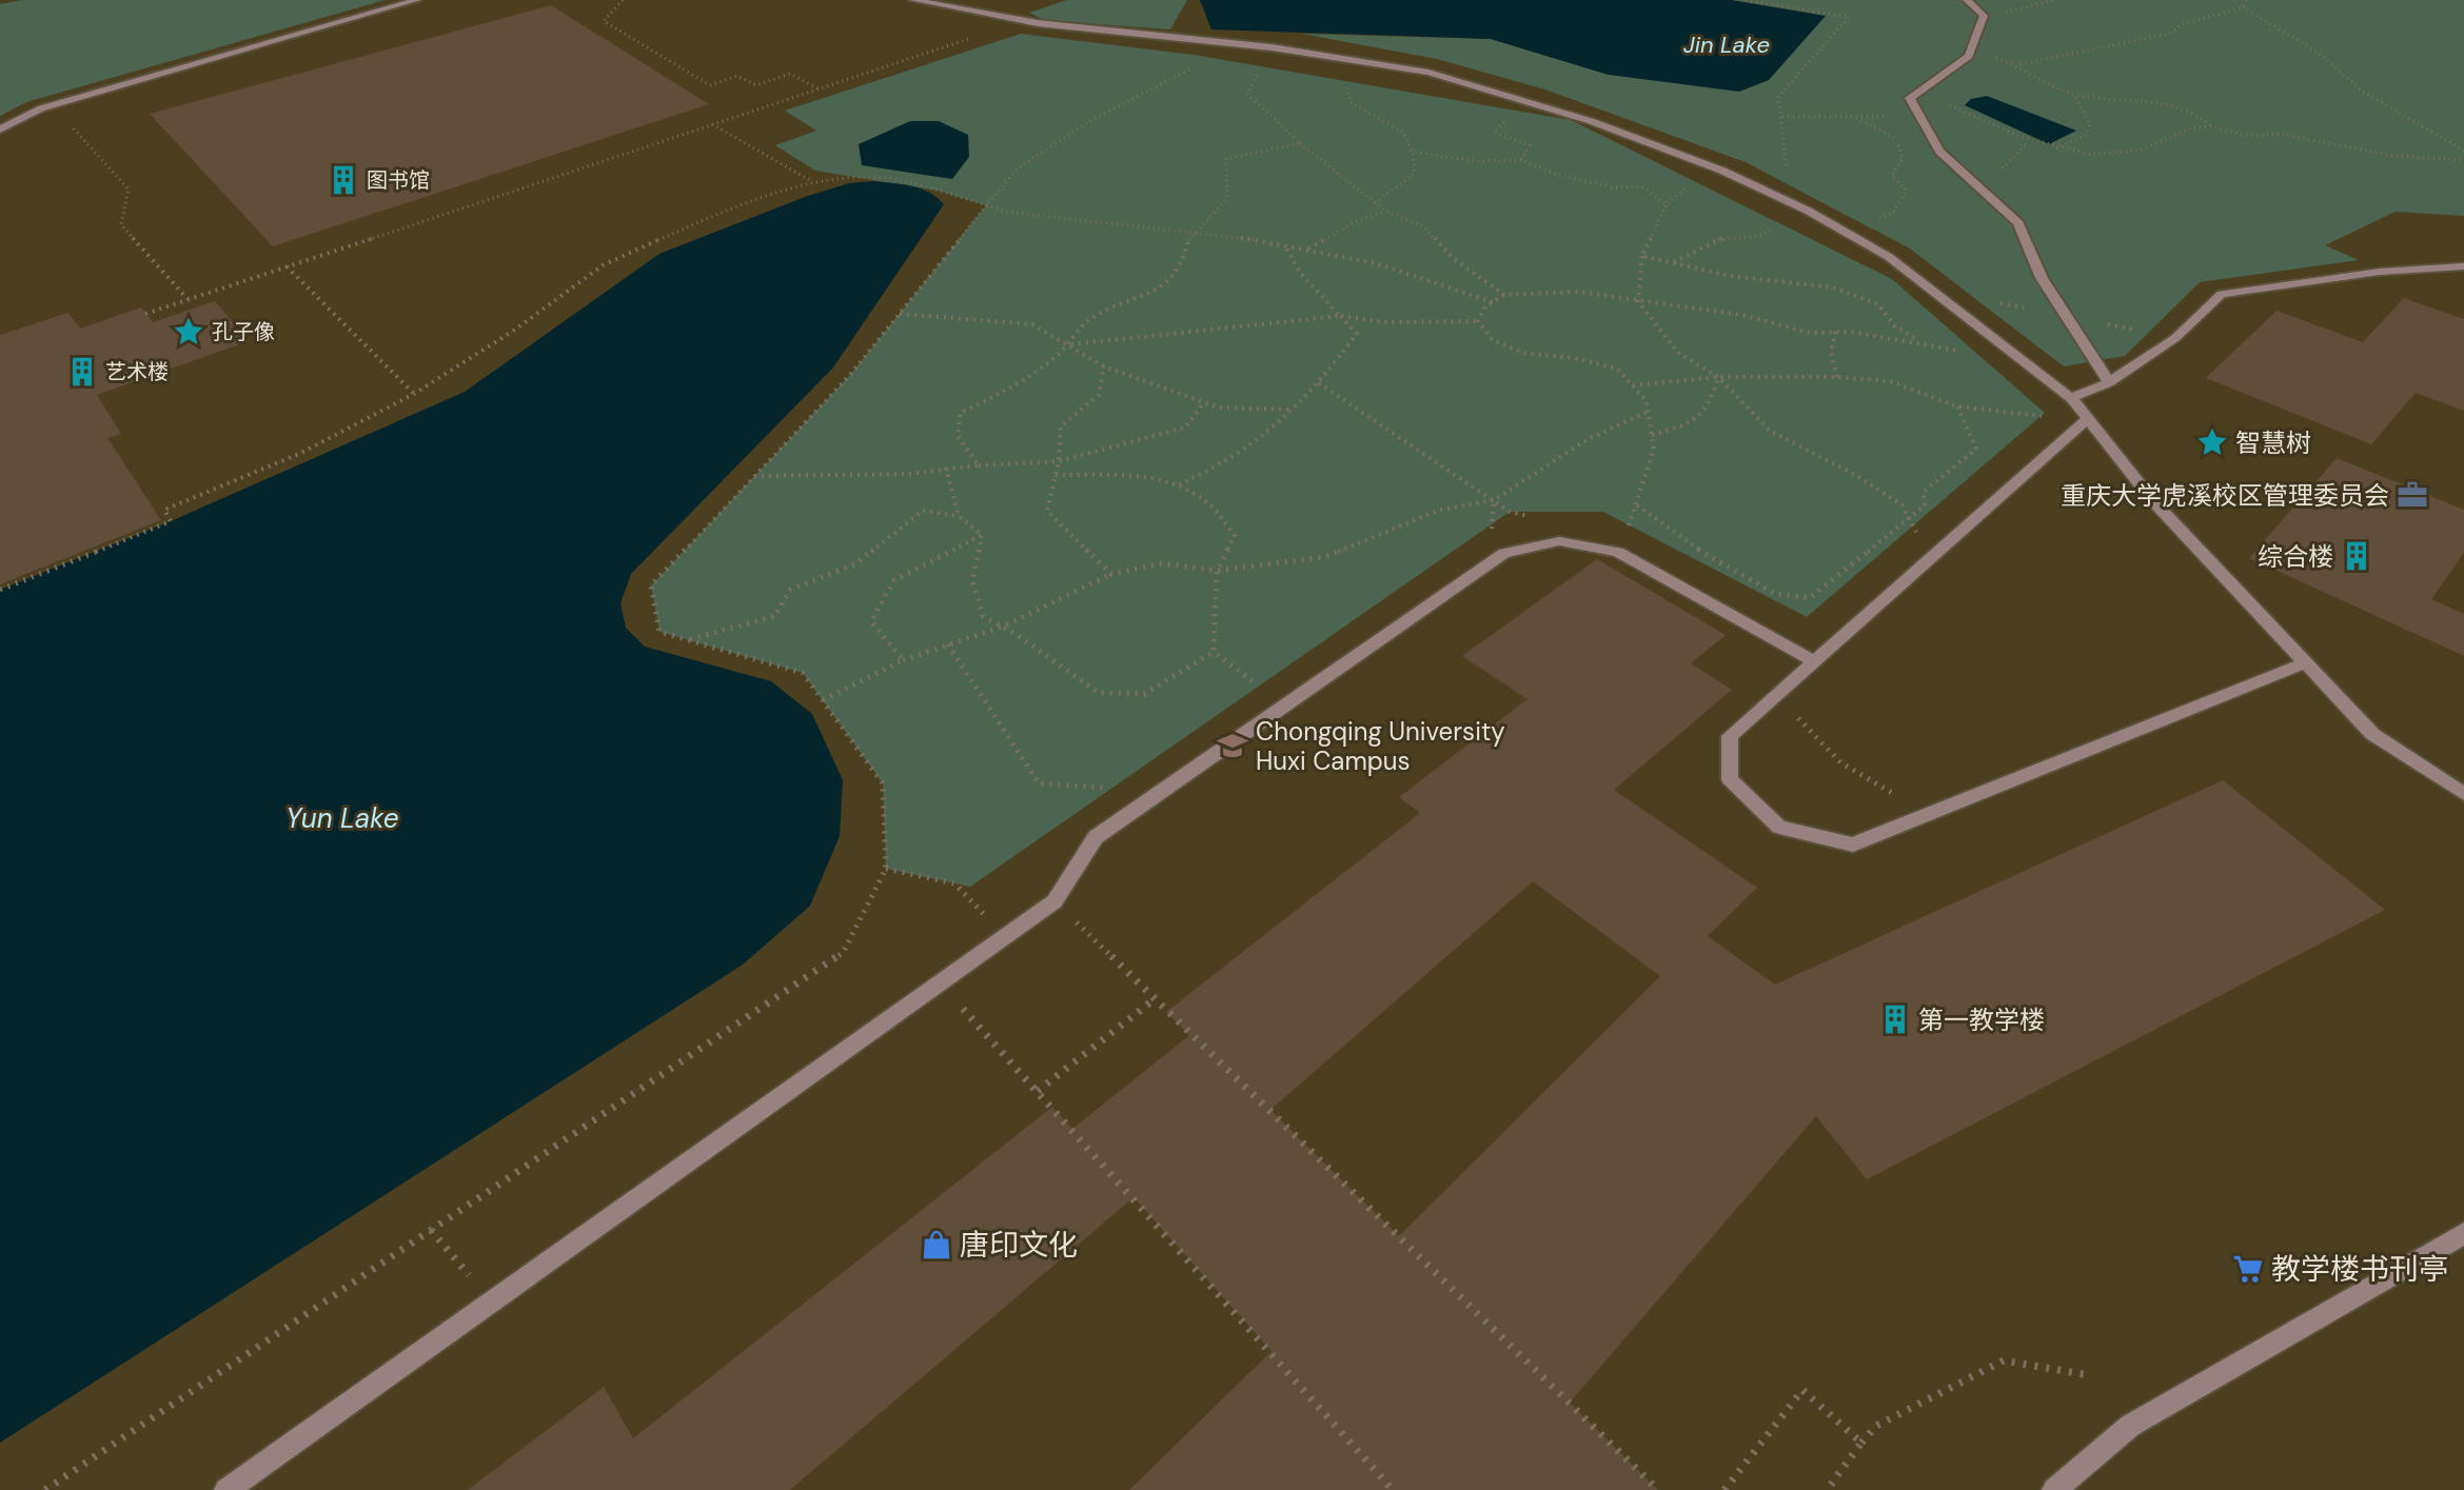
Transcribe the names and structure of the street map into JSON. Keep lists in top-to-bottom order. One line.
{"water":["Jin Lake","Yun Lake"],"places":{"building":["图书馆","艺术楼","综合楼","第一教学楼"],"place":["孔子像","智慧树"],"office":["重庆大学虎溪校区管理委员会"],"school or university":["Chongqing University Huxi Campus"],"shop":["唐印文化"],"supermarket":["教学楼书刊亭"]}}
